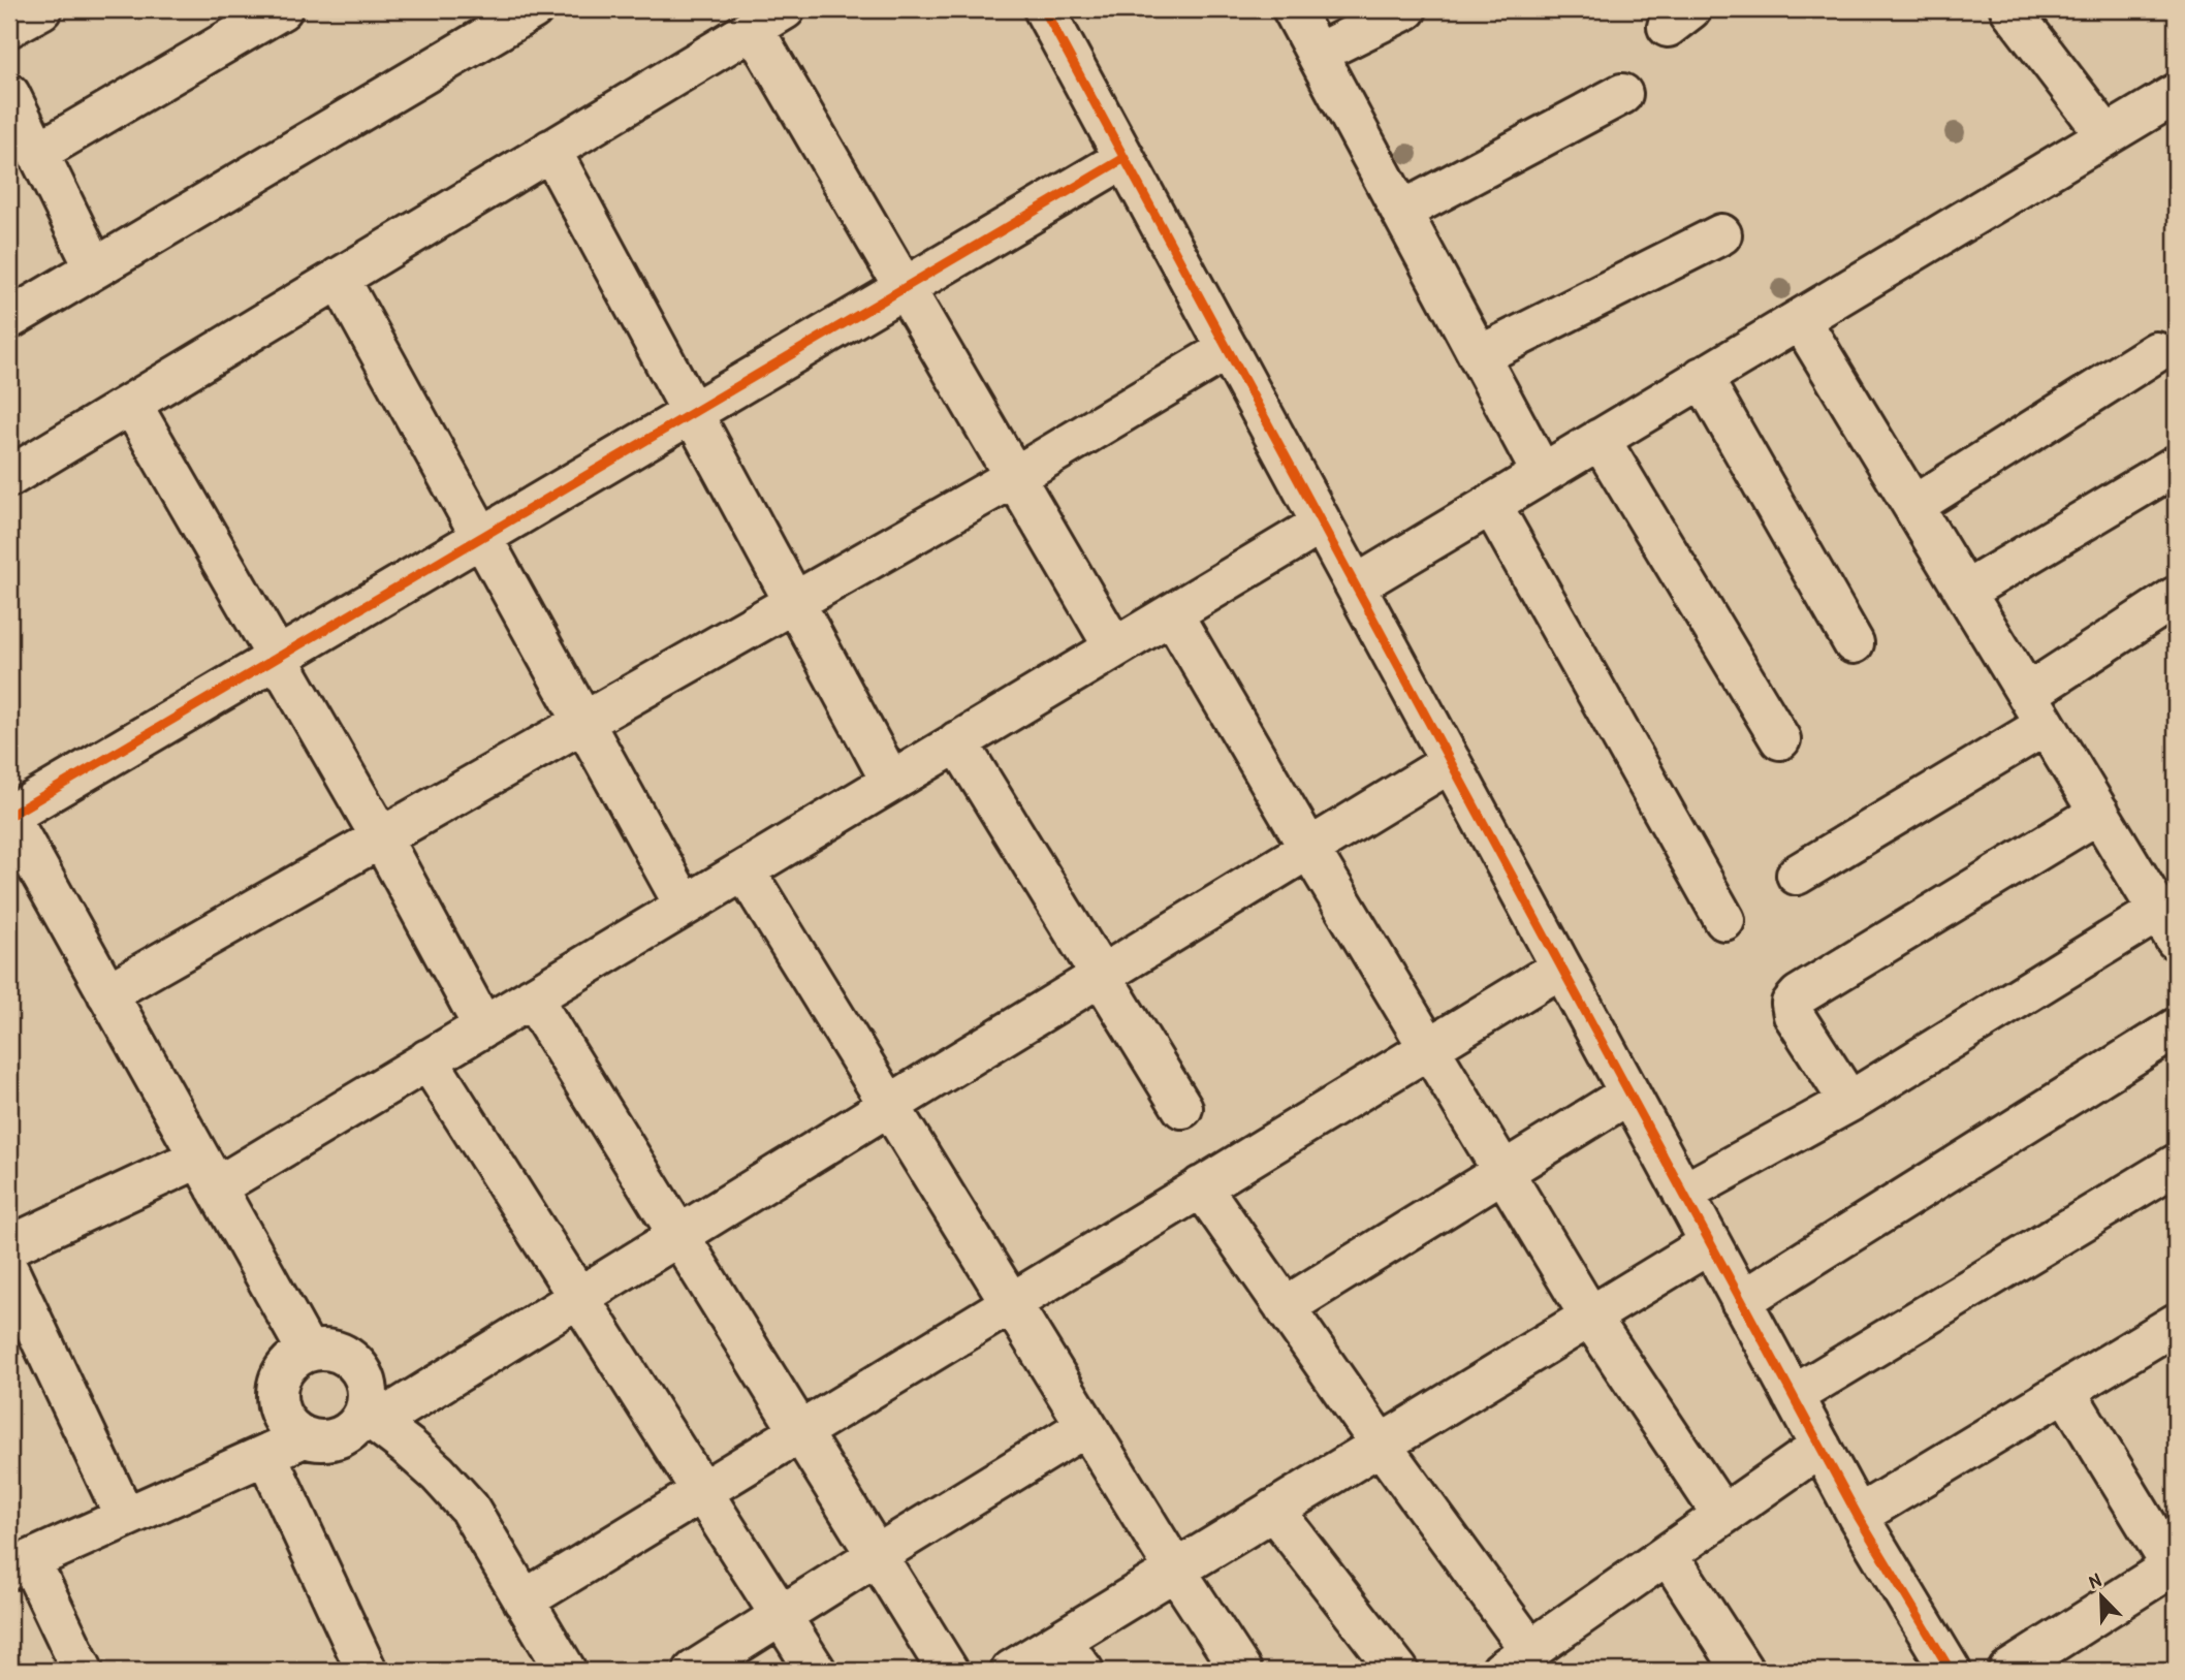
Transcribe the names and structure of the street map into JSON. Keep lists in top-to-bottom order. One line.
{"north":"top left"}
